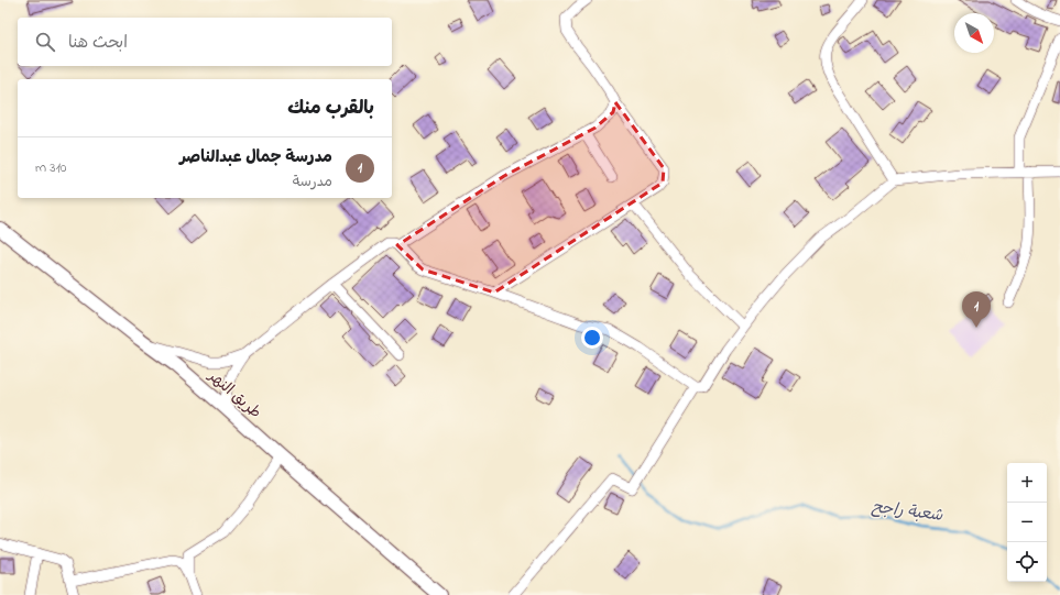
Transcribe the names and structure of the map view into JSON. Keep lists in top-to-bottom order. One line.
{"streets":{"main road":["طريق النهر"]},"water":["شعبة راجح"],"north":"bottom right","page":{"search":"ابحث هنا","heading":"بالقرب منك","list":[{"mark":"1","name":"مدرسة جمال عبدالناصر","note":"مدرسة","value":"310 m"}],"pins":"1","map_buttons":["+","−"]}}
